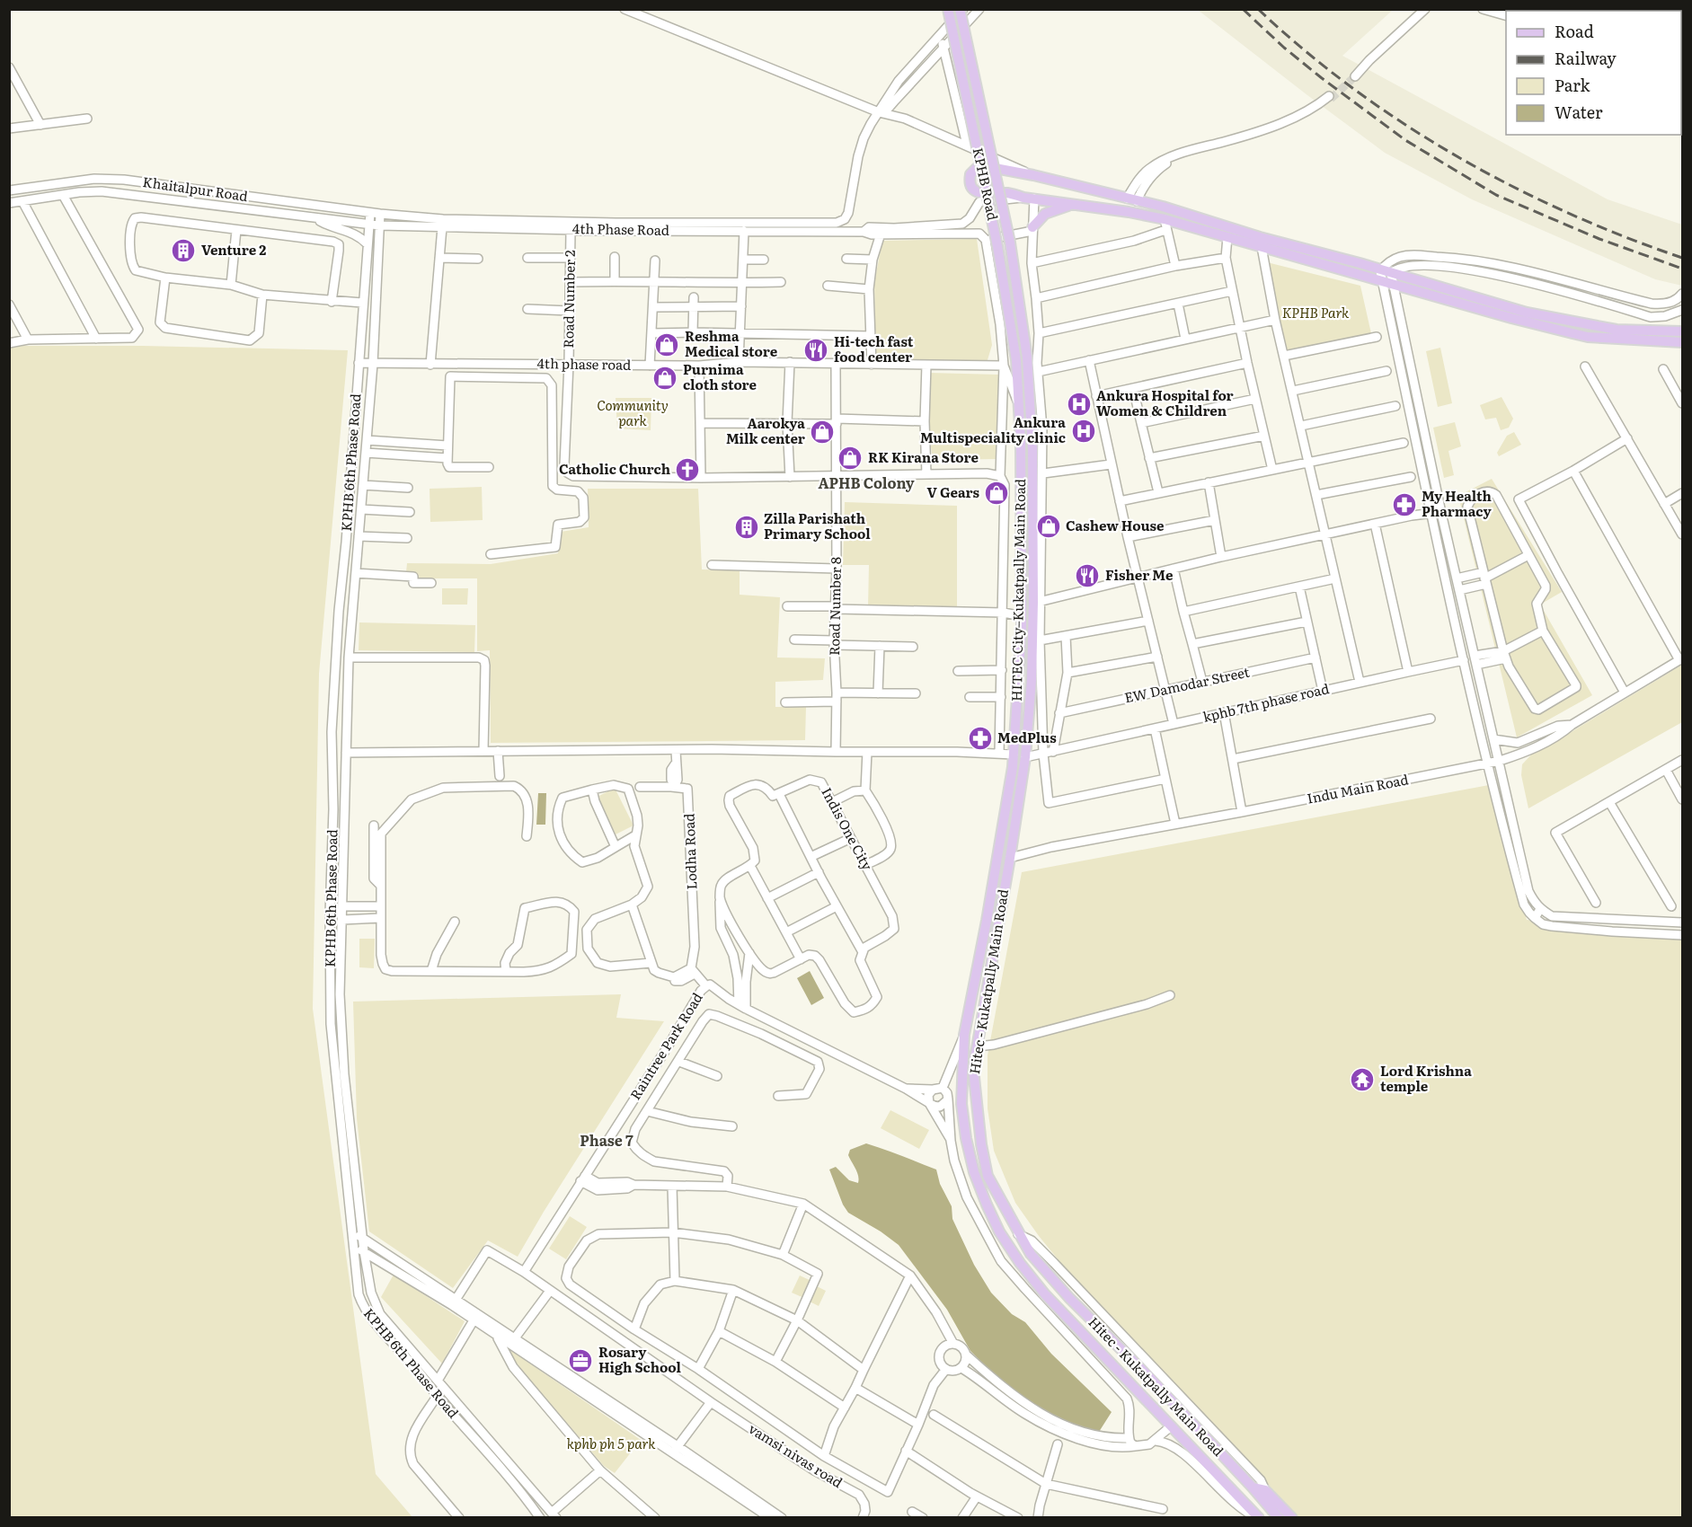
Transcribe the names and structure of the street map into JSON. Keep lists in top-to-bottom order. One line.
{"streets":{"main road":["KPHB Road","HITEC City–Kukatpally Main Road","Hitec - Kukatpally Main Road"],"street":["Khaitalpur Road","4th Phase Road","Road Number 2","4th phase road","KPHB 6th Phase Road","Road Number 8","EW Damodar Street","kphb 7th phase road","Indu Main Road","Indis One City","Lodha Road","Raintree Park Road","vamsi nivas road"]},"crossings":[["KPHB Road","HITEC City–Kukatpally Main Road"],["KPHB Road","Hitec - Kukatpally Main Road"],["Khaitalpur Road","4th Phase Road"],["Khaitalpur Road","KPHB 6th Phase Road"],["4th Phase Road","Road Number 2"],["4th Phase Road","KPHB 6th Phase Road"],["4th Phase Road","HITEC City–Kukatpally Main Road"],["Road Number 2","4th phase road"],["4th phase road","KPHB 6th Phase Road"],["4th phase road","HITEC City–Kukatpally Main Road"],["4th phase road","Road Number 8"],["HITEC City–Kukatpally Main Road","kphb 7th phase road"],["HITEC City–Kukatpally Main Road","Hitec - Kukatpally Main Road"],["kphb 7th phase road","Hitec - Kukatpally Main Road"],["Indu Main Road","Hitec - Kukatpally Main Road"],["Raintree Park Road","vamsi nivas road"]],"districts":["APHB Colony","Phase 7"],"parks":["KPHB Park","Community park","kphb ph 5 park"],"places":{"building":["Venture 2","Zilla Parishath Primary School"],"shop":["Reshma Medical store","Purnima cloth store","Aarokya Milk center","RK Kirana Store","V Gears","Cashew House"],"restaurant":["Hi-tech fast food center","Fisher Me"],"hospital":["Ankura Hospital for Women & Children","Ankura Multispeciality clinic"],"church":["Catholic Church"],"pharmacy":["My Health Pharmacy","MedPlus"],"temple":["Lord Krishna temple"],"office":["Rosary High School"]},"legend":["Road","Railway","Park","Water"]}
